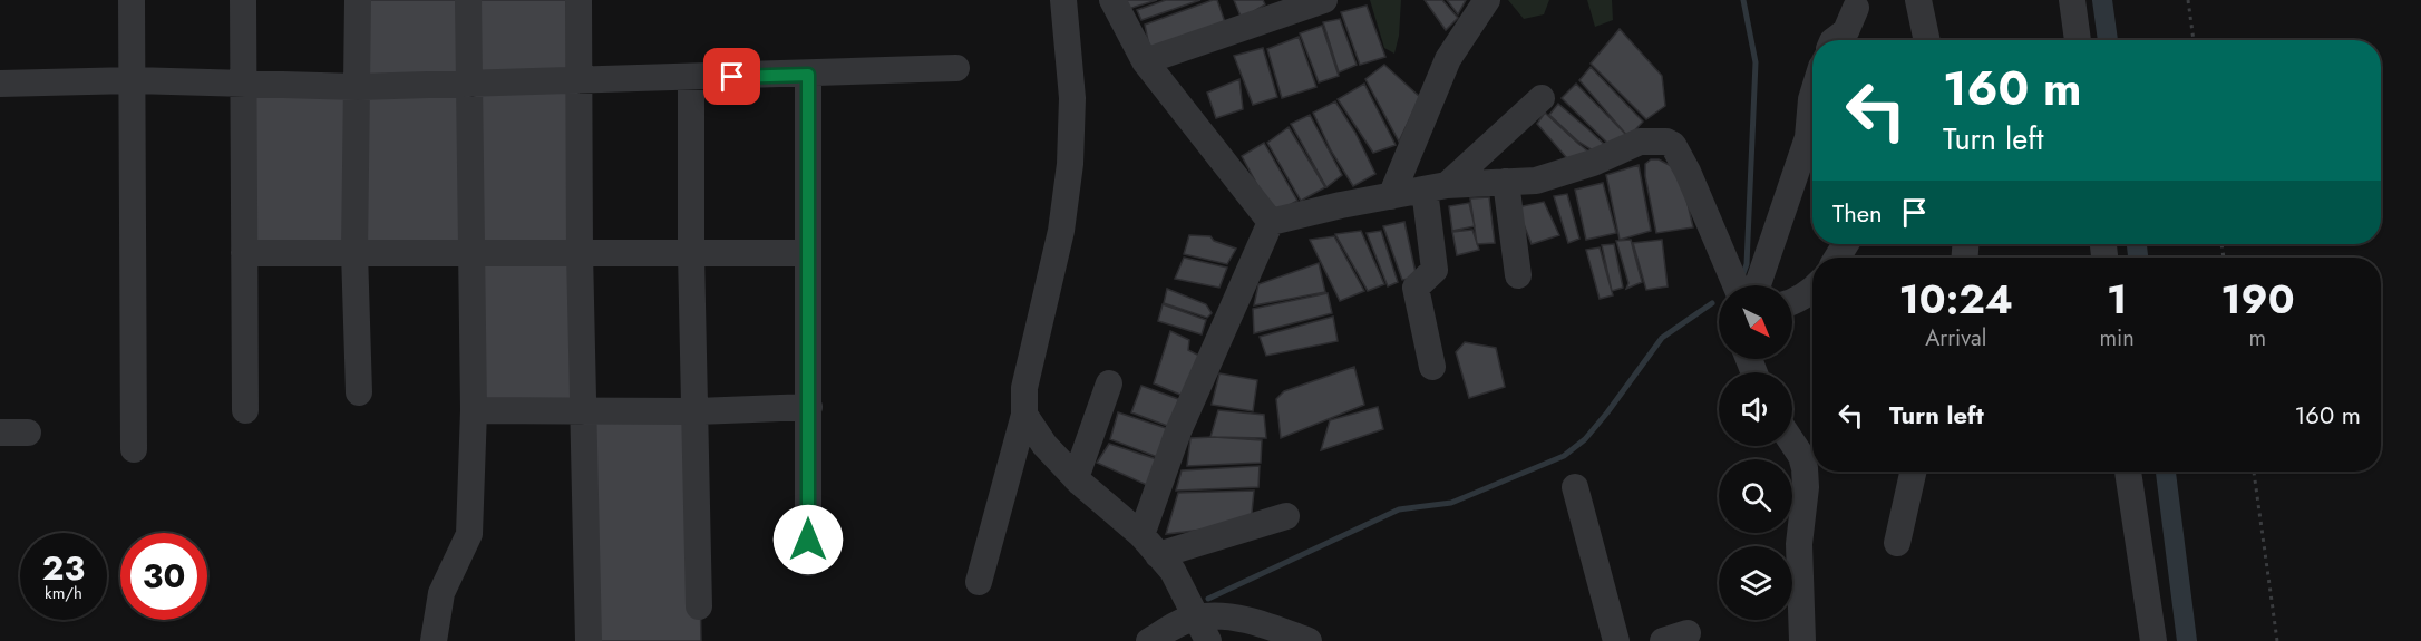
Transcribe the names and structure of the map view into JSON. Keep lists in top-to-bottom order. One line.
{"north":"bottom right","page":{"turn":["160 m","Turn left"],"then":"Then","eta":["10:24","Arrival","1","min","190","m"],"list":[{"name":"Turn left","value":"160 m"}],"speed":"23 km/h","limit":"30"}}
